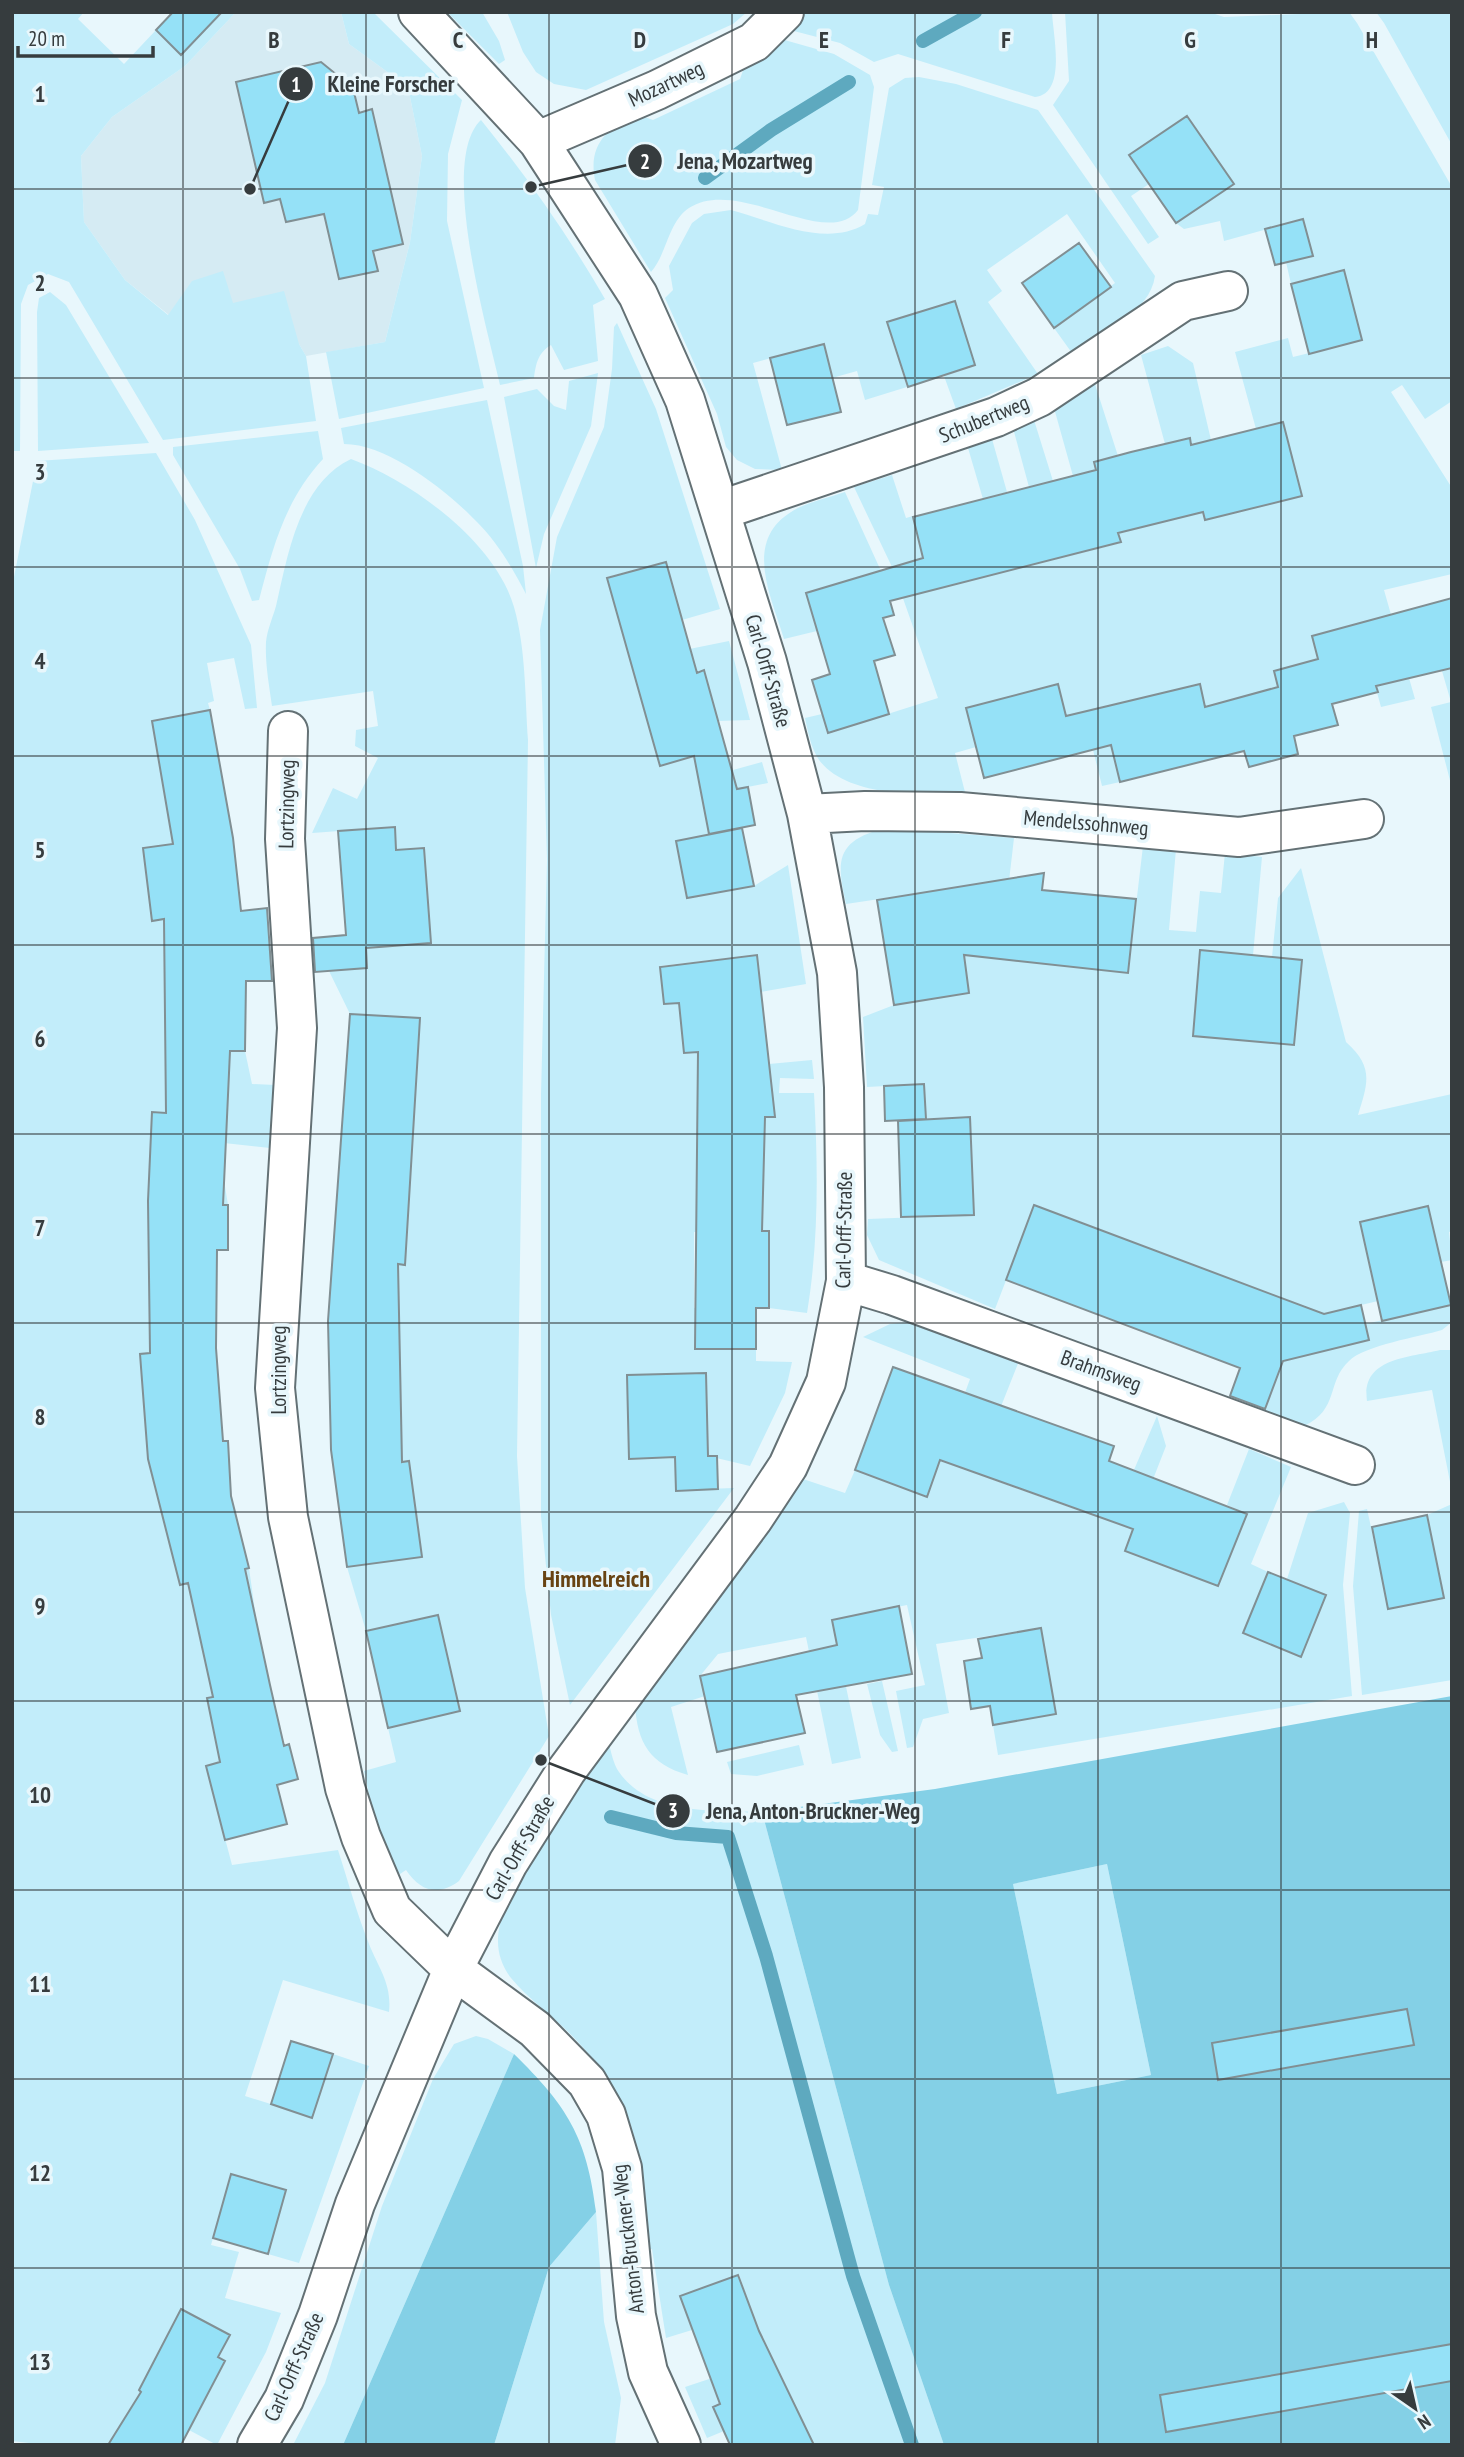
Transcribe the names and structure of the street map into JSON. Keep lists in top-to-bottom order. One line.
{"streets":{"street":["Mozartweg","Schubertweg","Carl-Orff-Straße","Lortzingweg","Mendelssohnweg","Brahmsweg","Anton-Bruckner-Weg"]},"crossings":[["Mozartweg","Carl-Orff-Straße"],["Schubertweg","Carl-Orff-Straße"],["Carl-Orff-Straße","Lortzingweg"],["Carl-Orff-Straße","Mendelssohnweg"],["Carl-Orff-Straße","Brahmsweg"],["Carl-Orff-Straße","Anton-Bruckner-Weg"],["Lortzingweg","Anton-Bruckner-Weg"]],"districts":["Himmelreich"],"places":["Jena, Mozartweg","Kleine Forscher","Jena, Anton-Bruckner-Weg"],"scale_bar":"20 m","north":"bottom right","grid":{"columns":["B","C","D","E","F","G","H"],"rows":["1","2","3","4","5","6","7","8","9","10","11","12","13"]}}
